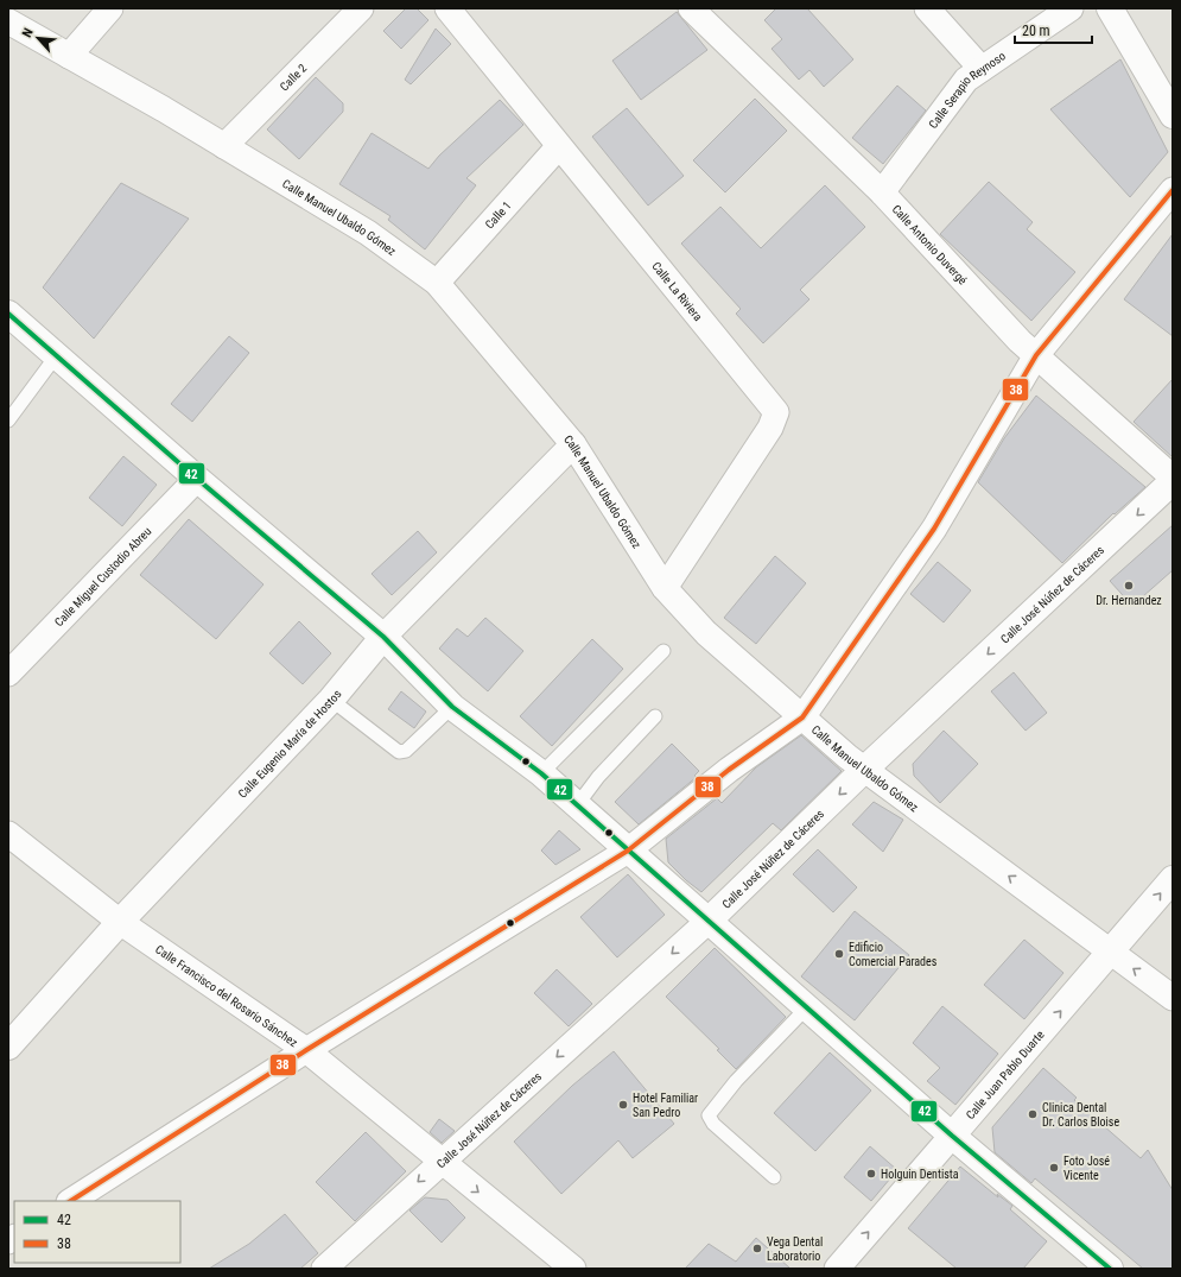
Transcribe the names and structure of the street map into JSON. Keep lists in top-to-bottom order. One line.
{"streets":{"main road":["Calle José Núñez de Cáceres","Calle Eugenio María de Hostos","Calle Juan Pablo Duarte"],"street":["Calle 2","Calle Serapio Reynoso","Calle 1","Calle Manuel Ubaldo Gómez","Calle Antonio Duvergé","Calle La Riviera","Calle Miguel Custodio Abreu","Calle Francisco del Rosario Sánchez"]},"crossings":[["Calle 2","Calle Manuel Ubaldo Gómez"],["Calle Serapio Reynoso","Calle Antonio Duvergé"],["Calle 1","Calle Manuel Ubaldo Gómez"],["Calle 1","Calle La Riviera"],["Calle Manuel Ubaldo Gómez","Calle La Riviera"],["Calle Manuel Ubaldo Gómez","Calle José Núñez de Cáceres"],["Calle Manuel Ubaldo Gómez","Calle Eugenio María de Hostos"],["Calle Manuel Ubaldo Gómez","Calle Juan Pablo Duarte"],["Calle José Núñez de Cáceres","Calle Francisco del Rosario Sánchez"],["Calle Eugenio María de Hostos","Calle Francisco del Rosario Sánchez"]],"one_way":["Calle José Núñez de Cáceres","Calle Juan Pablo Duarte"],"places":["Dr. Hernandez","Edificio Comercial Parades","Hotel Familiar San Pedro","Clinica Dental Dr. Carlos Bloise","Foto José Vicente","Holguin Dentista","Vega Dental Laboratorio"],"lines":["transit line 38","transit line 42"],"legend":["42","38"],"scale_bar":"20 m","north":"top left"}
